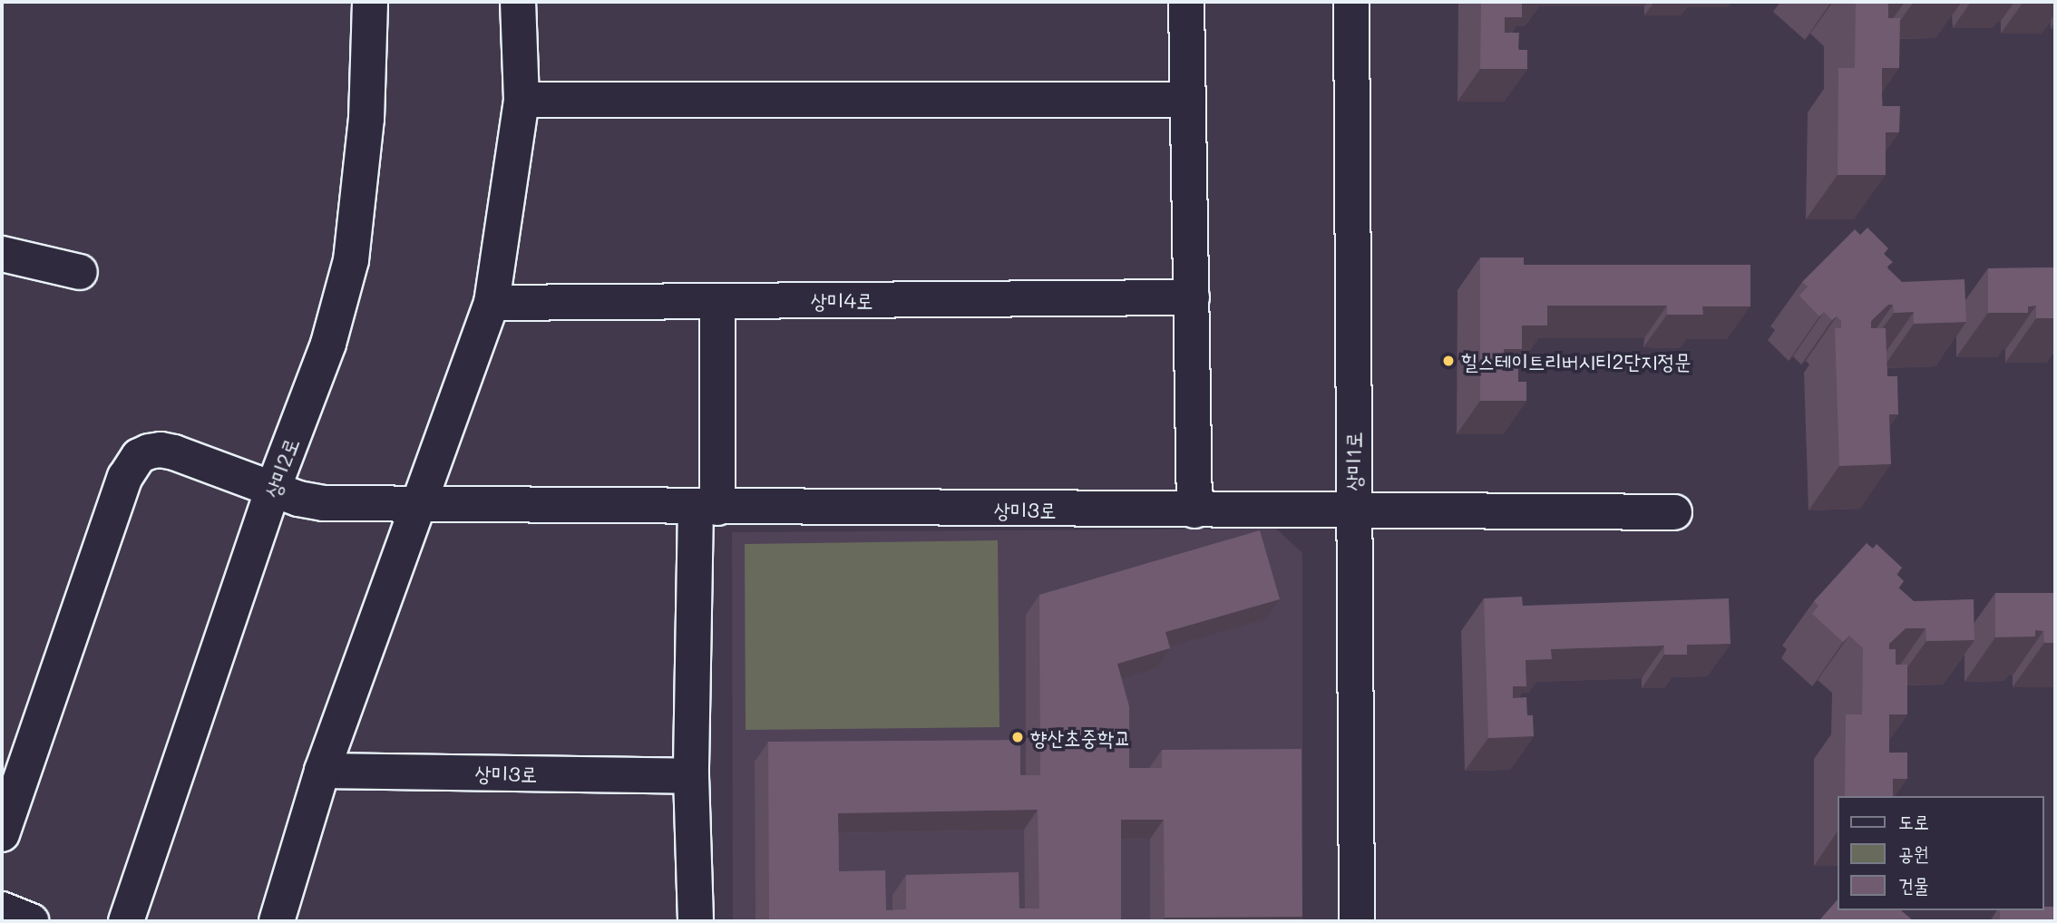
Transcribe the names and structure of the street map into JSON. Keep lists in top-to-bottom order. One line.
{"streets":{"street":["상미4로","상미1로","상미2로","상미3로"]},"crossings":[["상미1로","상미3로"],["상미2로","상미3로"]],"places":["힐스테이트리버시티2단지정문","향산초중학교"],"legend":["도로","공원","건물"]}
